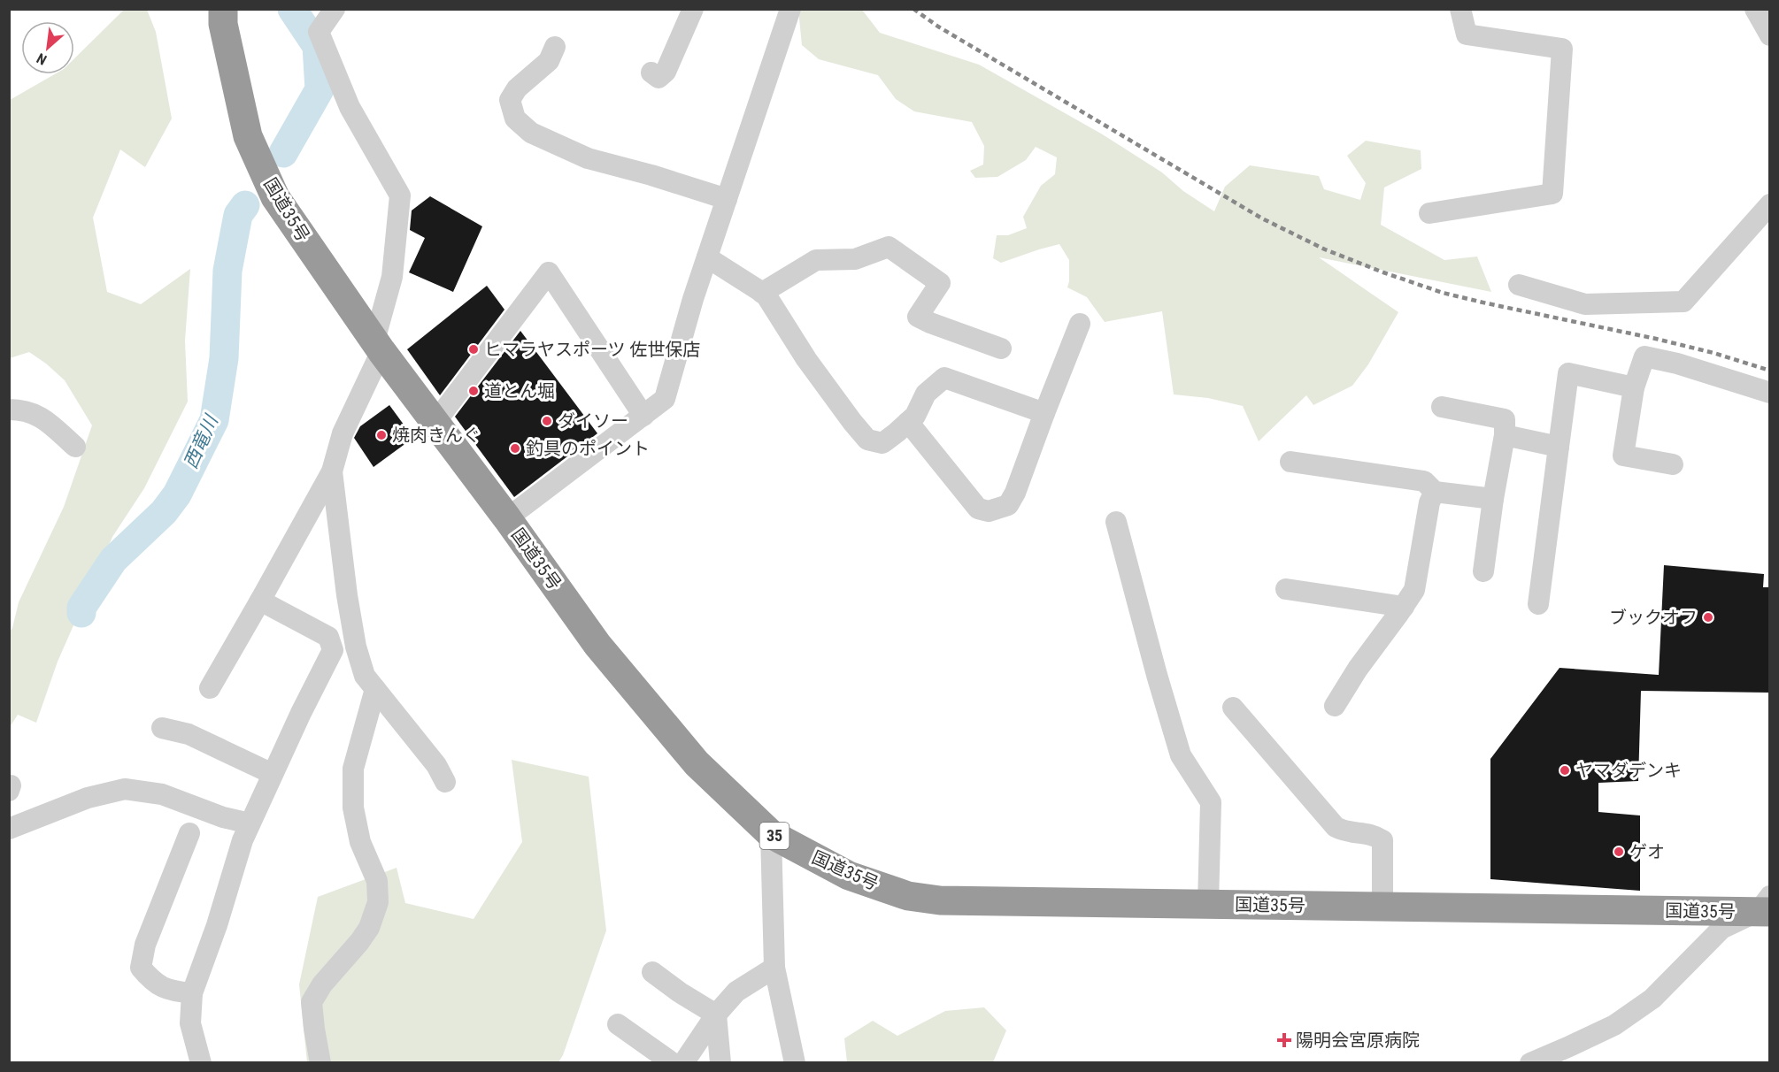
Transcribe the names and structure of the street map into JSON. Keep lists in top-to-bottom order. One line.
{"streets":{"highway":["国道35号","35"]},"water":["西竜川"],"places":{"other":["ヒマラヤスポーツ 佐世保店","道とん堀","ダイソー","焼肉きんぐ","釣具のポイント","ブックオフ","ヤマダデンキ","ゲオ"],"health":["陽明会宮原病院"]},"north":"bottom left"}
